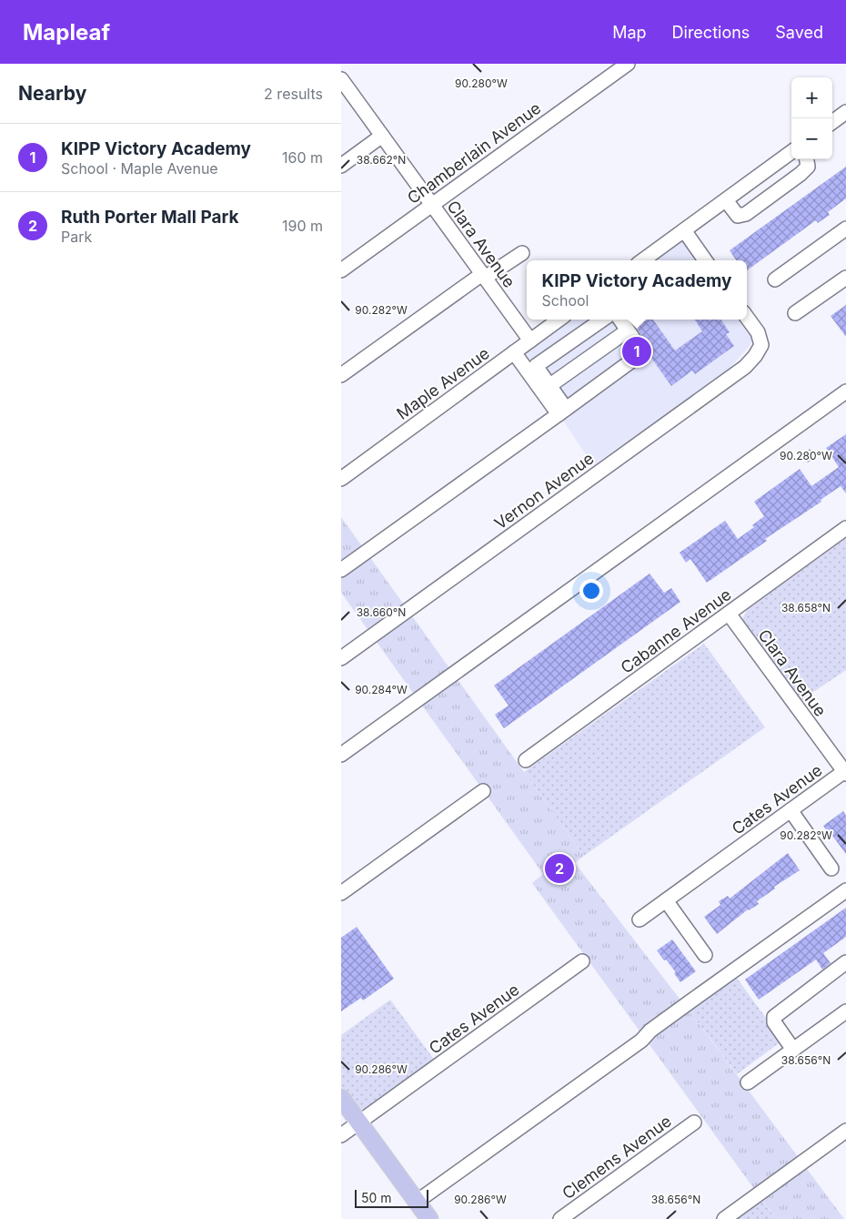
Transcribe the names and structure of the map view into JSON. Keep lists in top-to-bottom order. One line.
{"streets":{"street":["Chamberlain Avenue","Clara Avenue","Maple Avenue","Vernon Avenue","Cabanne Avenue","Cates Avenue","Clemens Avenue"]},"crossings":[["Chamberlain Avenue","Clara Avenue"],["Clara Avenue","Maple Avenue"],["Clara Avenue","Cabanne Avenue"],["Clara Avenue","Cates Avenue"]],"scale_bar":"50 m","page":{"header":"Mapleaf","nav":["Map","Directions","Saved"],"heading":["Nearby","2 results"],"map_buttons":["+","−"],"list":[{"mark":"1","name":"KIPP Victory Academy","note":"School · Maple Avenue","value":"160 m"},{"mark":"2","name":"Ruth Porter Mall Park","note":"Park","value":"190 m"}],"popup":["KIPP Victory Academy","School"],"pins":["1","2"],"scale":"50 m"},"coordinates":["90.280°W","38.662°N","90.282°W","38.658°N","38.660°N","90.284°W","38.656°N","90.286°W"]}
